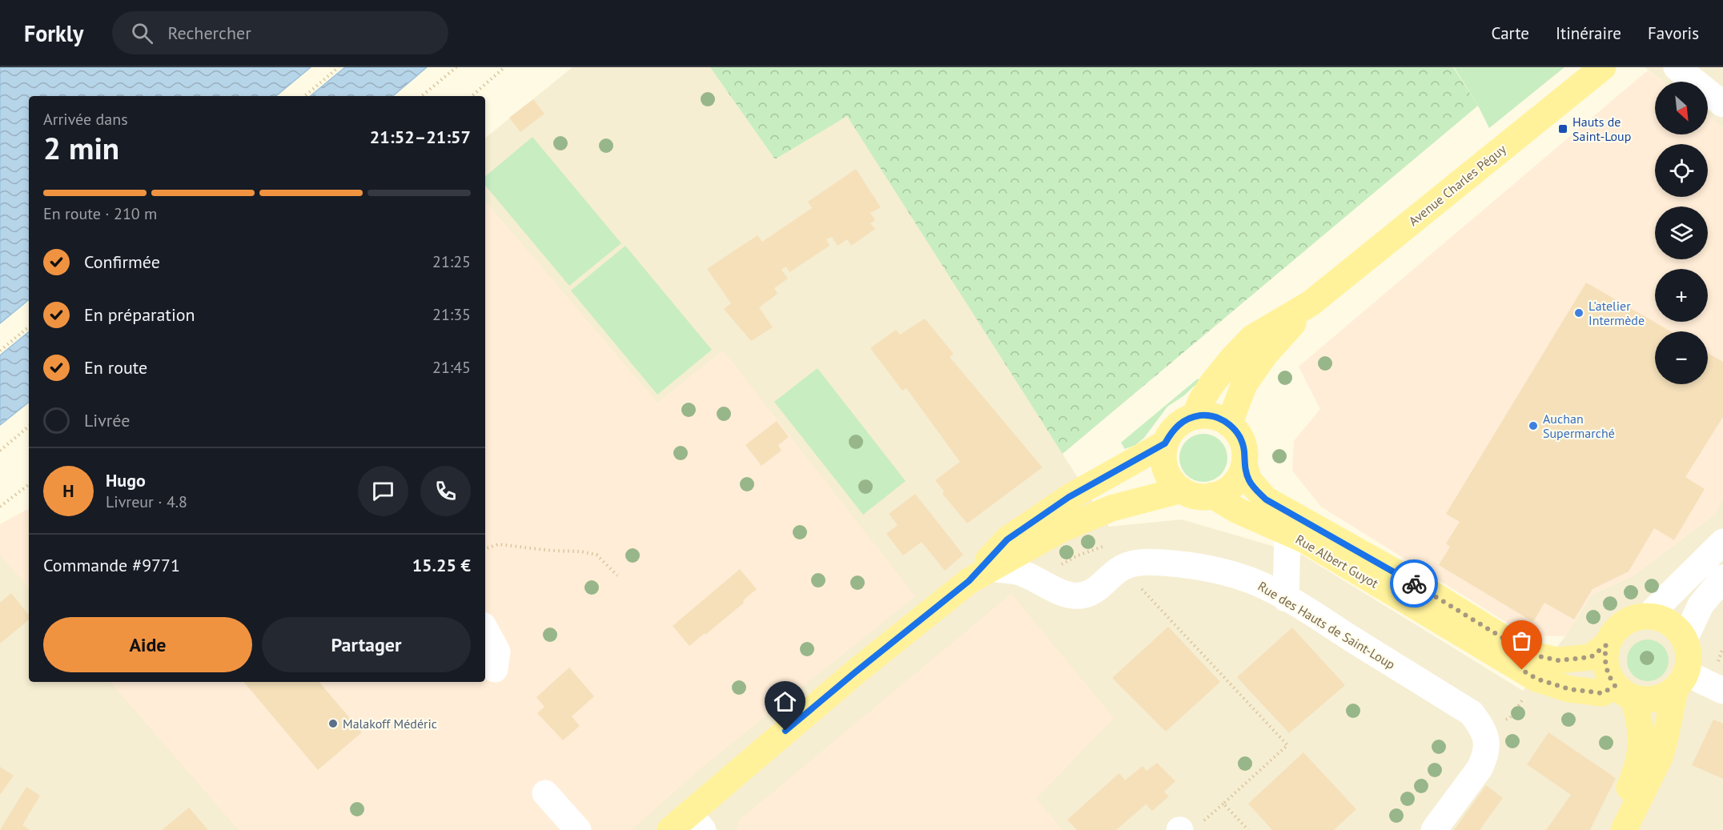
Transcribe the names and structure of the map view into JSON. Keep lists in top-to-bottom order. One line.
{"streets":{"main road":["Avenue Charles Péguy","Rue Albert Guyot"],"street":["Rue des Hauts de Saint-Loup"]},"crossings":[["Avenue Charles Péguy","Rue Albert Guyot"]],"places":{"transit":["Hauts de Saint-Loup"],"other":["L'atelier Intermède","Auchan Supermarché","Malakoff Médéric"]},"north":"bottom right","page":{"header":"Forkly","search":"Rechercher","nav":["Carte","Itinéraire","Favoris"],"map_buttons":["+","−"],"heading":["2 min","Arrivée dans","21:52–21:57"],"panel":["Hugo","Livreur · 4.8","Commande #9771","15.25 €"],"bar":"En route · 210 m","list":[["Confirmée","21:25"],["En préparation","21:35"],["En route","21:45"],"Livrée"],"round":"H","buttons":["Aide","Partager"]}}
